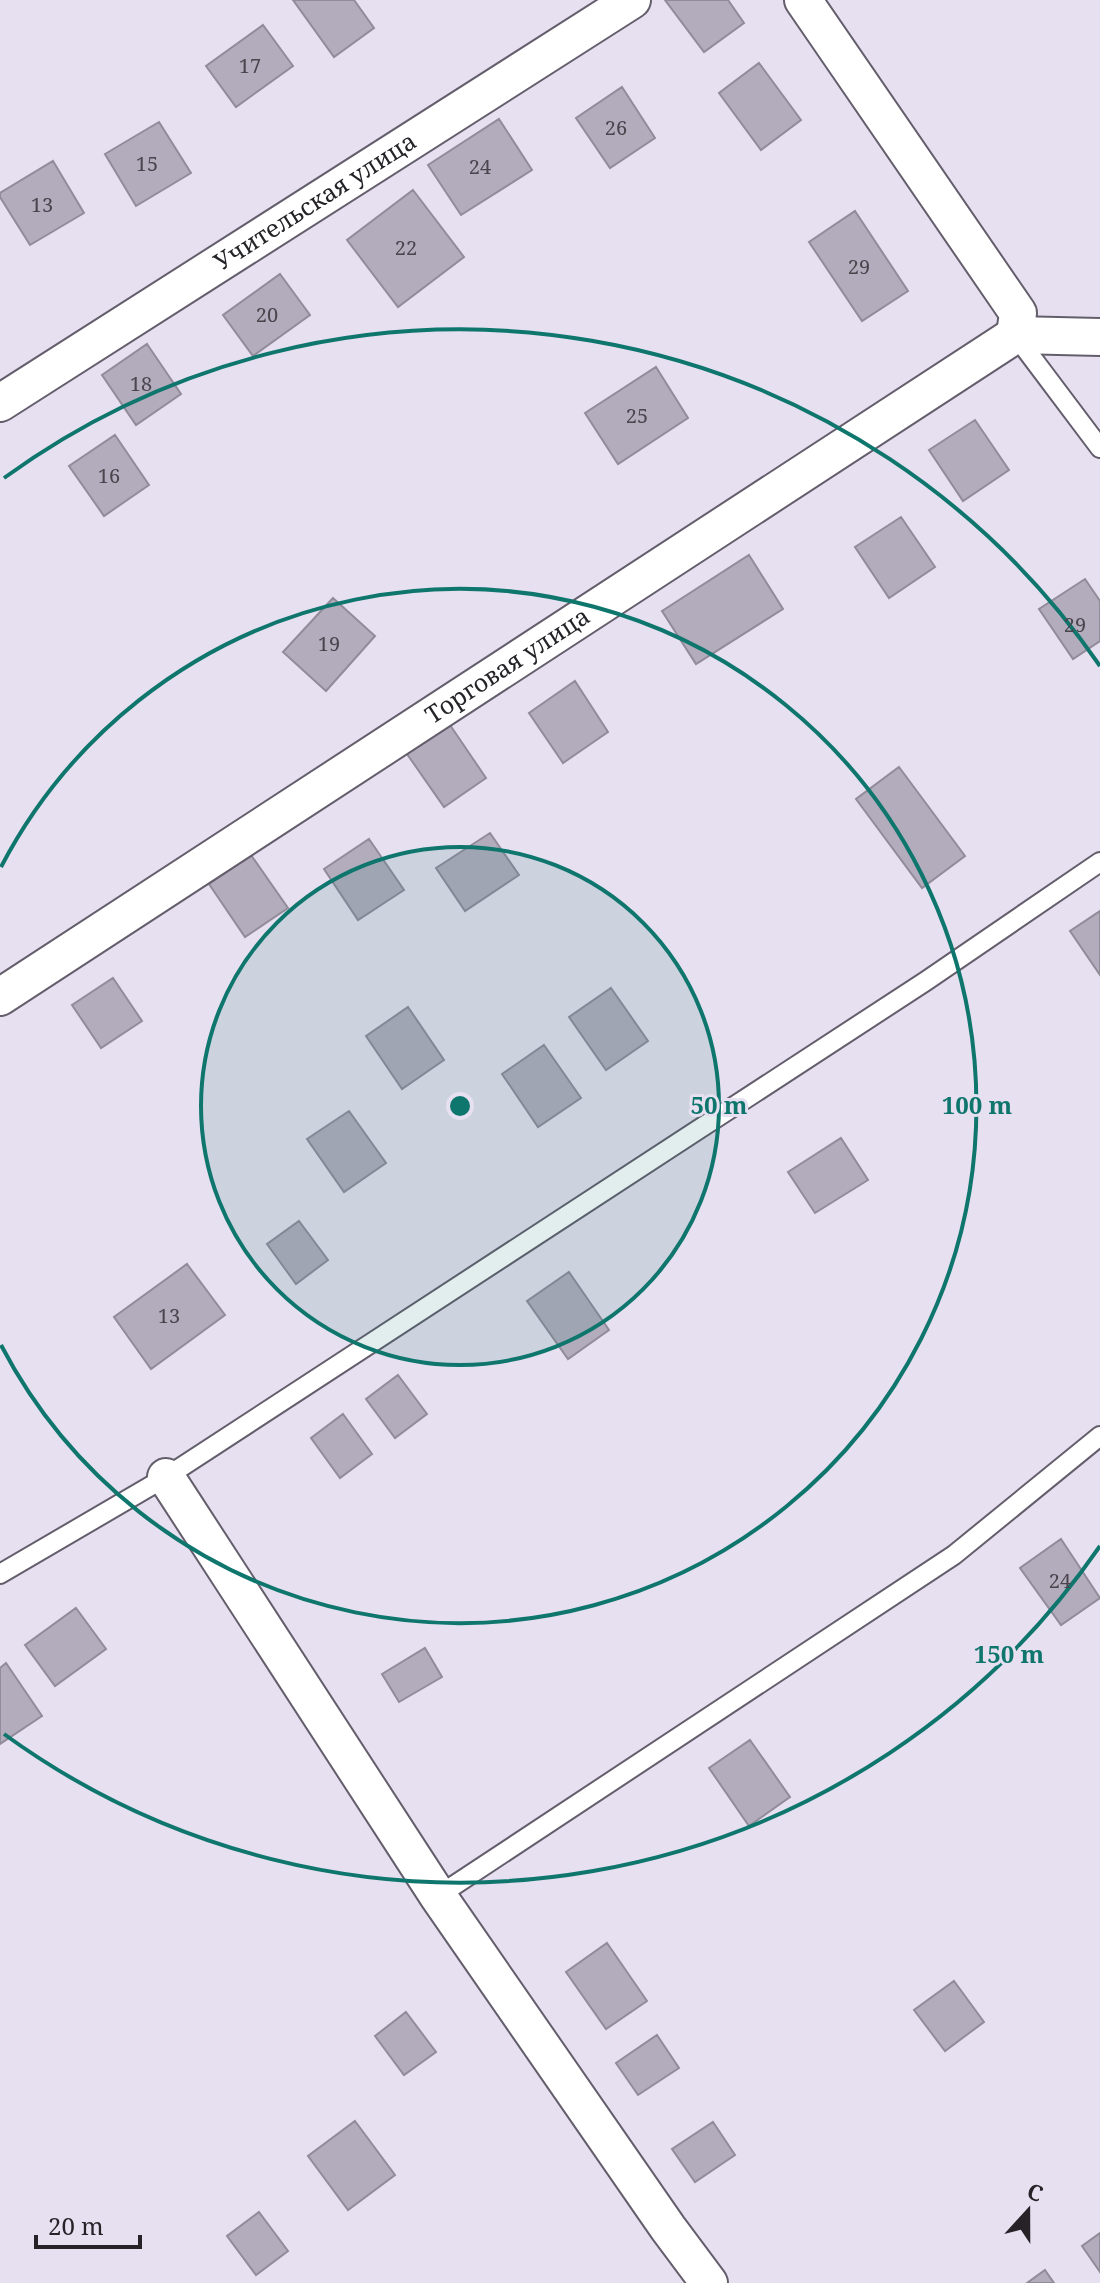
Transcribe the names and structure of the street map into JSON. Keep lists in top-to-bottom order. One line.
{"streets":{"street":["Учительская улица","Торговая улица"]},"house_numbers":["17","26","15","24","13","22","29","20","18","25","16","29","19","13","24"],"scale_bar":"20 m","north":"top","rings":["50 m","100 m","150 m"]}
